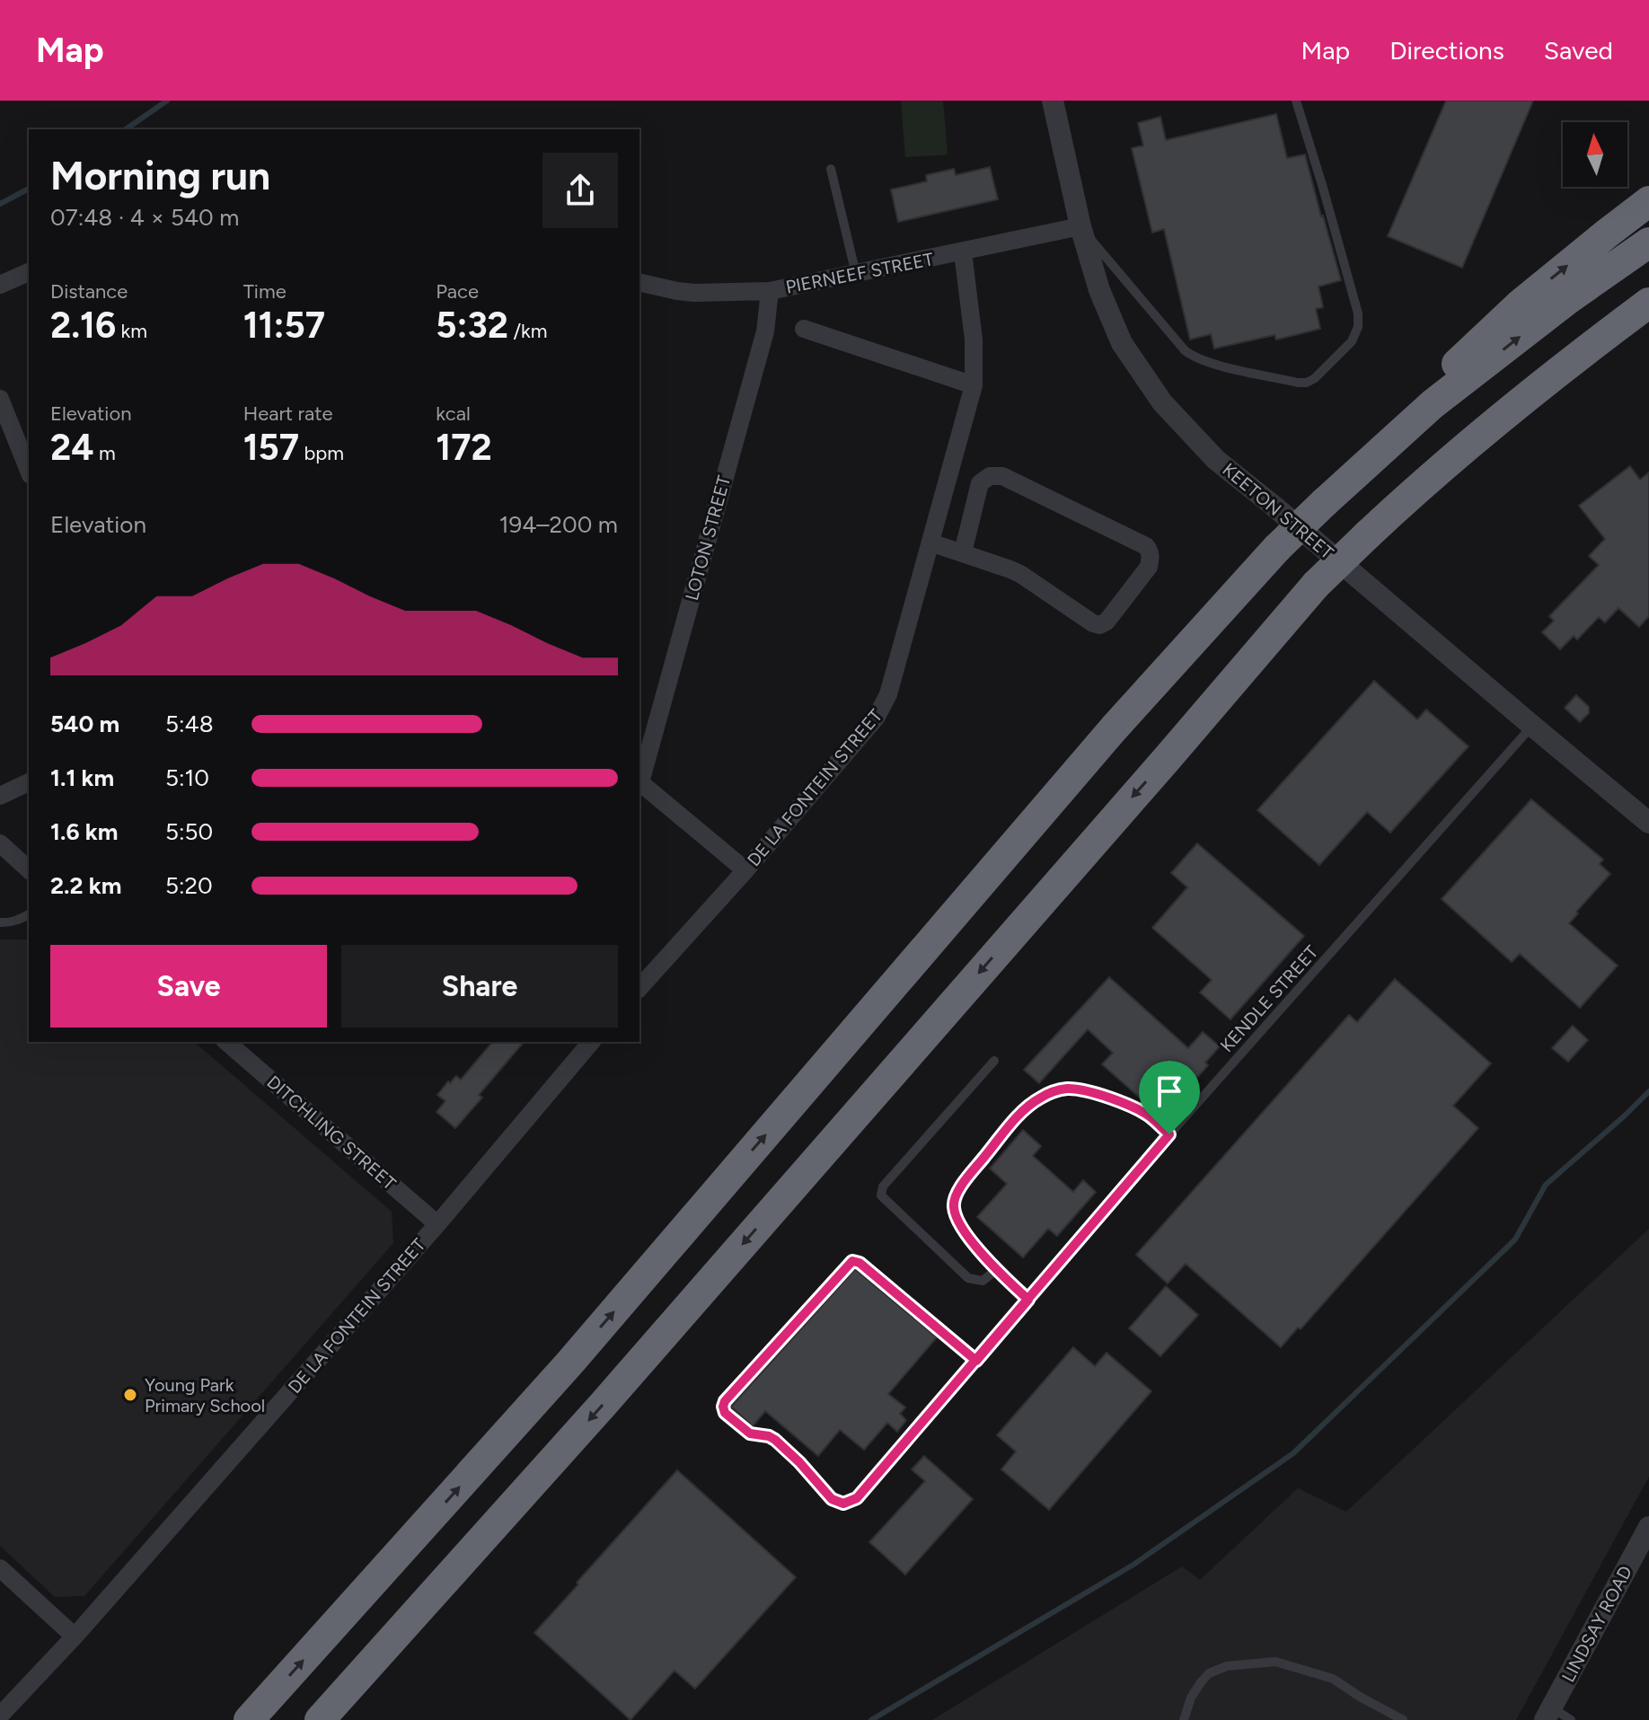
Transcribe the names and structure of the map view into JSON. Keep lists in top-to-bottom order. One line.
{"streets":{"street":["PIERNEEF STREET","KEETON STREET","LOTON STREET","DE LA FONTEIN STREET","DITCHLING STREET","LINDSAY ROAD"],"lane":["KENDLE STREET"]},"crossings":[["PIERNEEF STREET","KEETON STREET"],["PIERNEEF STREET","LOTON STREET"],["PIERNEEF STREET","DE LA FONTEIN STREET"],["KEETON STREET","KENDLE STREET"],["DE LA FONTEIN STREET","DITCHLING STREET"]],"places":["Young Park Primary School"],"north":"top","page":{"header":"Map","nav":["Map","Directions","Saved"],"heading":["Morning run","07:48 · 4 × 540 m"],"stats":[["Distance","2.16 km"],["Time","11:57"],["Pace","5:32 /km"],["Elevation","24 m"],["Heart rate","157 bpm"],["kcal","172"]],"chart":["Elevation","194–200 m"],"list":[{"name":"540 m","note":"5:48"},{"name":"1.1 km","note":"5:10"},{"name":"1.6 km","note":"5:50"},{"name":"2.2 km","note":"5:20"}],"buttons":["Save","Share"]}}
